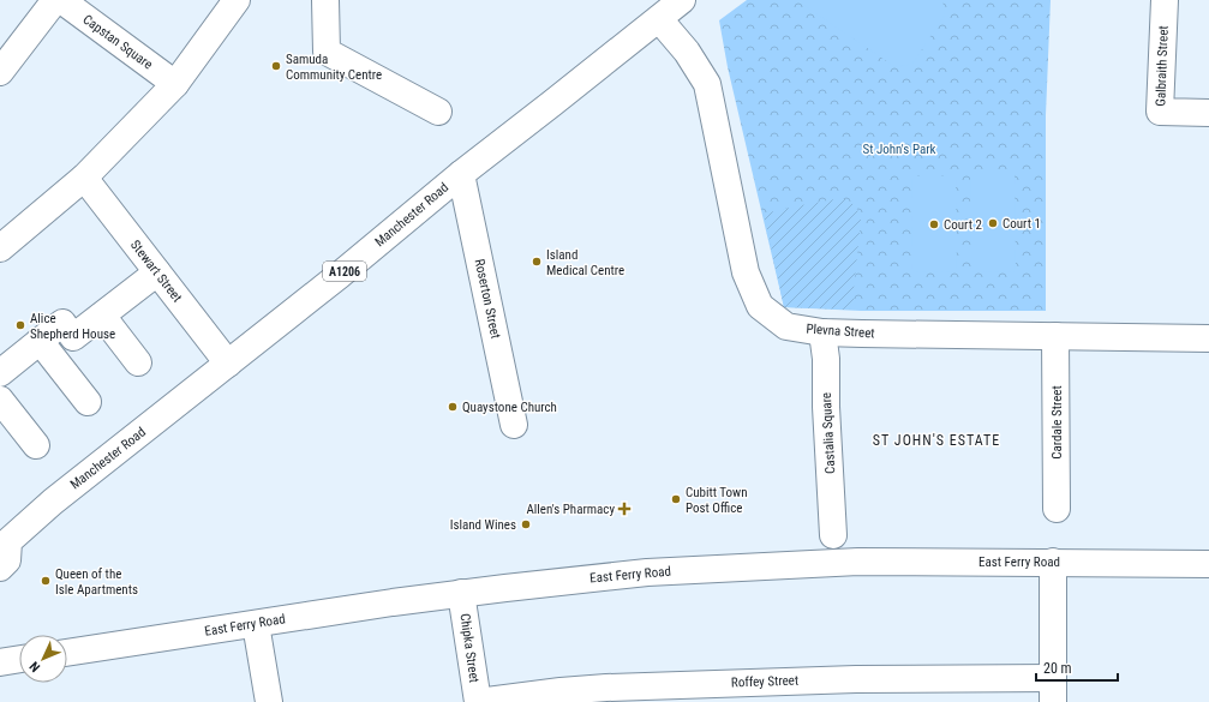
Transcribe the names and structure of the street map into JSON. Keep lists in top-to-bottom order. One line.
{"streets":{"street":["Capstan Square","Galbraith Street","Manchester Road","Stewart Street","A1206","Roserton Street","Plevna Street","Cardale Street","Castalia Square","East Ferry Road","Chipka Street","Roffey Street"]},"crossings":[["Manchester Road","Stewart Street"],["Manchester Road","Roserton Street"],["Manchester Road","Plevna Street"],["Plevna Street","Cardale Street"],["Plevna Street","Castalia Square"],["East Ferry Road","Chipka Street"],["East Ferry Road","Roffey Street"],["Chipka Street","Roffey Street"]],"districts":["ST JOHN'S ESTATE"],"parks":["St John's Park"],"places":{"other":["Samuda Community Centre","Court 1","Court 2","Island Medical Centre","Alice Shepherd House","Quaystone Church","Cubitt Town Post Office","Island Wines","Queen of the Isle Apartments"],"health":["Allen's Pharmacy"]},"scale_bar":"20 m","north":"bottom left"}
